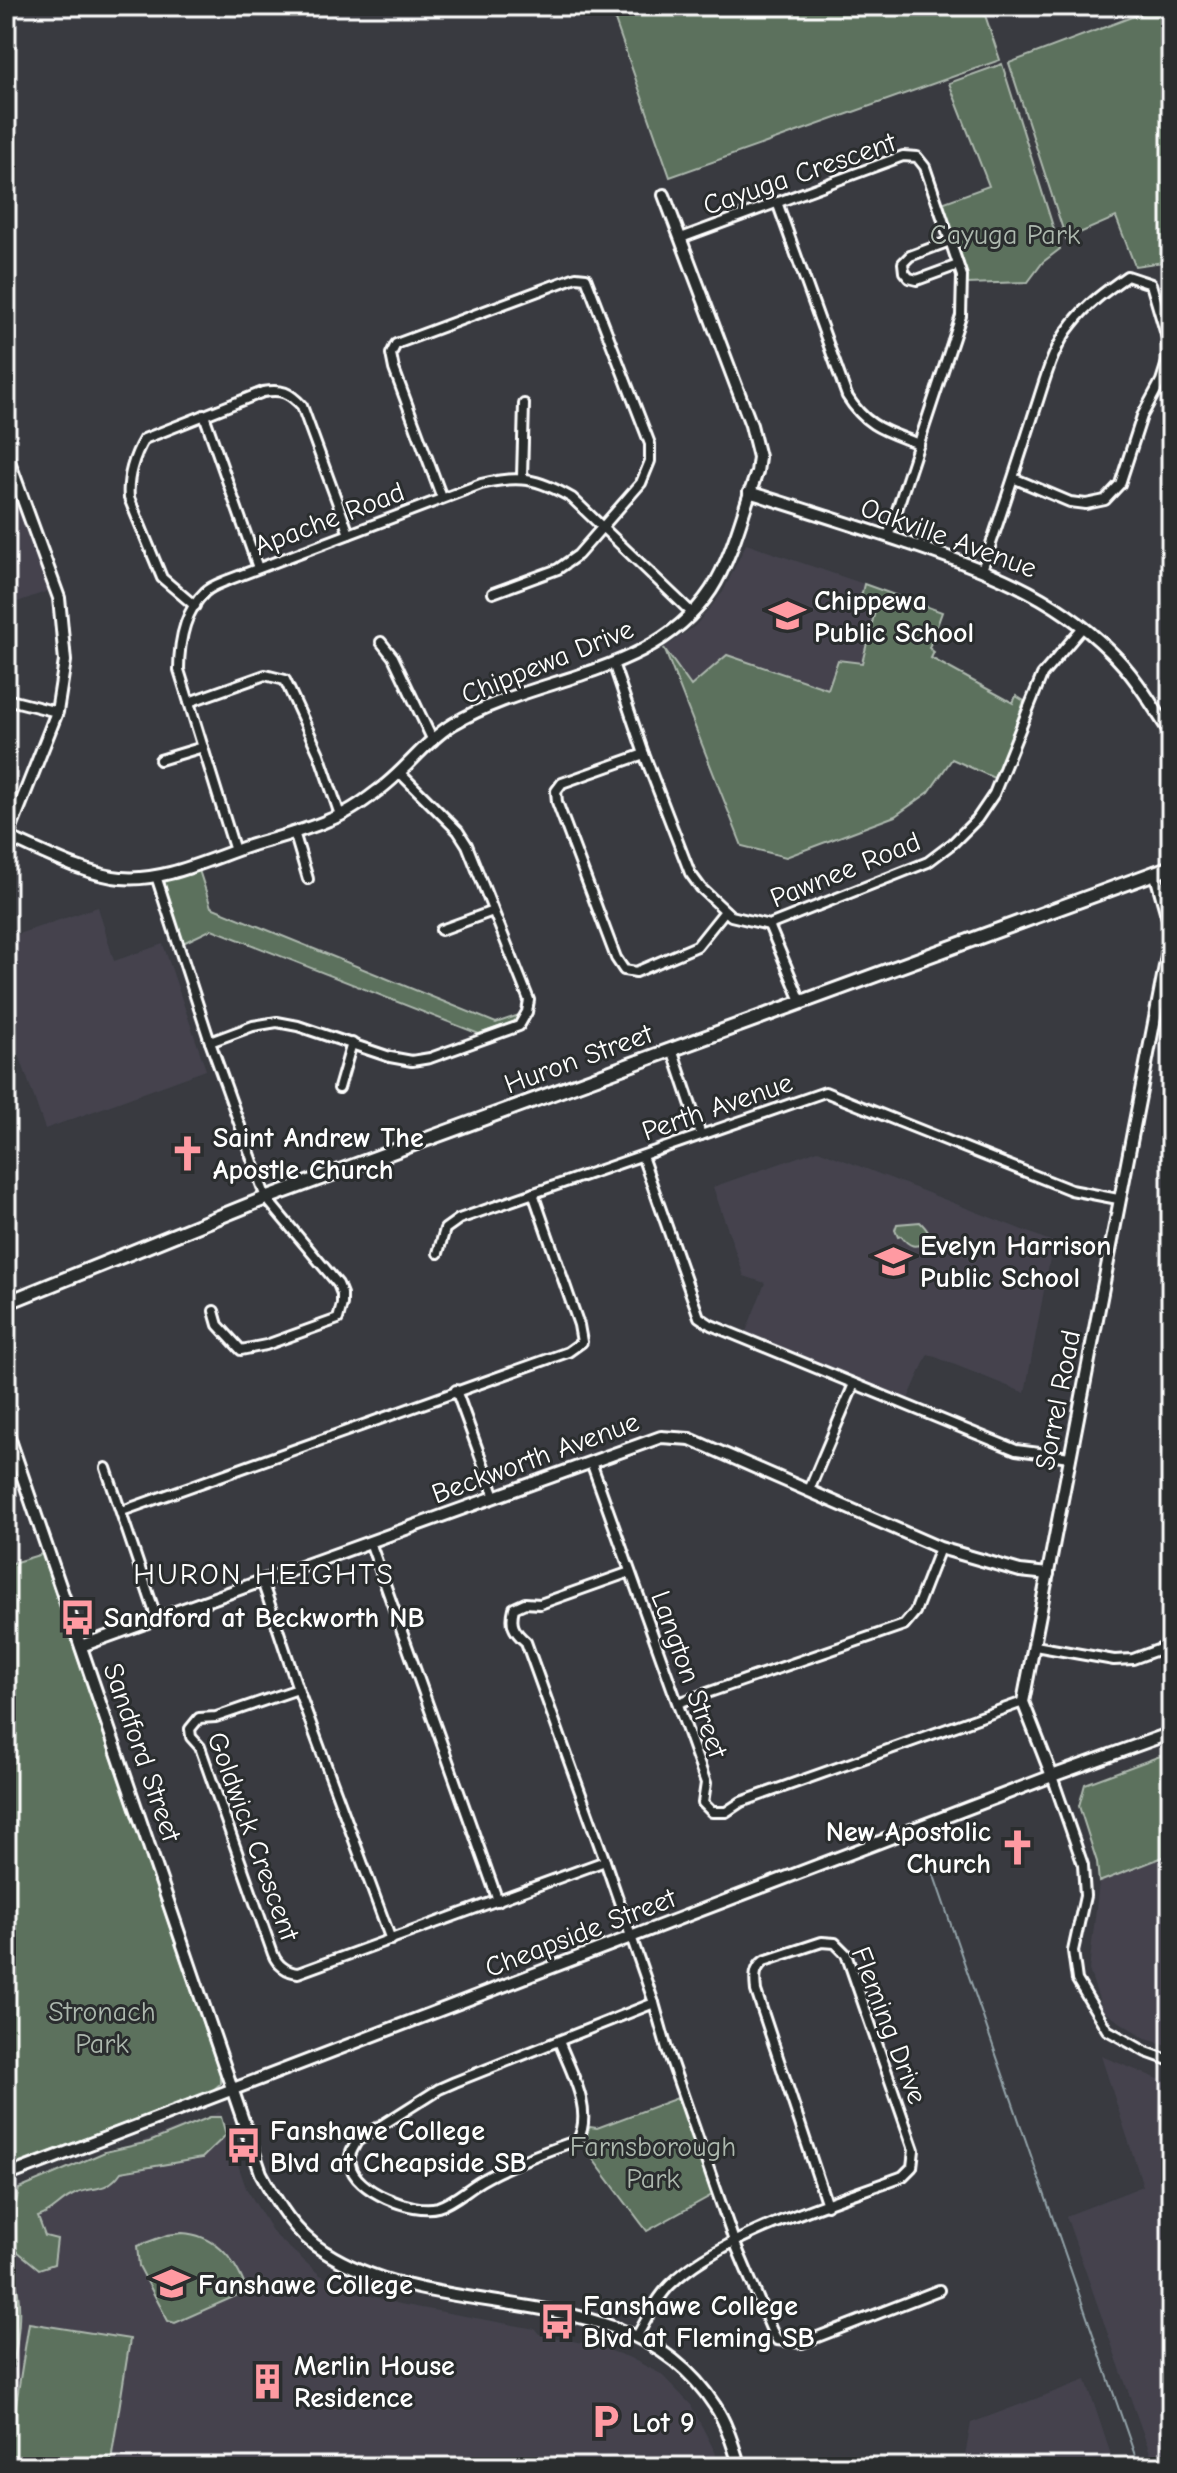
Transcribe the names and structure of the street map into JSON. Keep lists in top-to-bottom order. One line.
{"streets":{"main road":["Huron Street"],"street":["Cayuga Crescent","Apache Road","Oakville Avenue","Chippewa Drive","Pawnee Road","Perth Avenue","Sorrel Road","Beckworth Avenue","Langton Street","Sandford Street","Goldwick Crescent","Cheapside Street","Fleming Drive"]},"crossings":[["Cayuga Crescent","Oakville Avenue"],["Cayuga Crescent","Chippewa Drive"],["Apache Road","Chippewa Drive"],["Oakville Avenue","Chippewa Drive"],["Oakville Avenue","Pawnee Road"],["Chippewa Drive","Pawnee Road"],["Huron Street","Sorrel Road"],["Perth Avenue","Sorrel Road"],["Sorrel Road","Beckworth Avenue"],["Sorrel Road","Langton Street"],["Beckworth Avenue","Langton Street"],["Beckworth Avenue","Sandford Street"],["Sandford Street","Cheapside Street"],["Sandford Street","Fleming Drive"]],"districts":["HURON HEIGHTS"],"parks":["Cayuga Park","Stronach Park","Farnsborough Park"],"places":{"school or university":["Chippewa Public School","Evelyn Harrison Public School","Fanshawe College"],"church":["Saint Andrew The Apostle Church","New Apostolic Church"],"bus stop":["Sandford at Beckworth NB","Fanshawe College Blvd at Cheapside SB","Fanshawe College Blvd at Fleming SB"],"building":["Merlin House Residence"],"parking":["Lot 9"]}}
